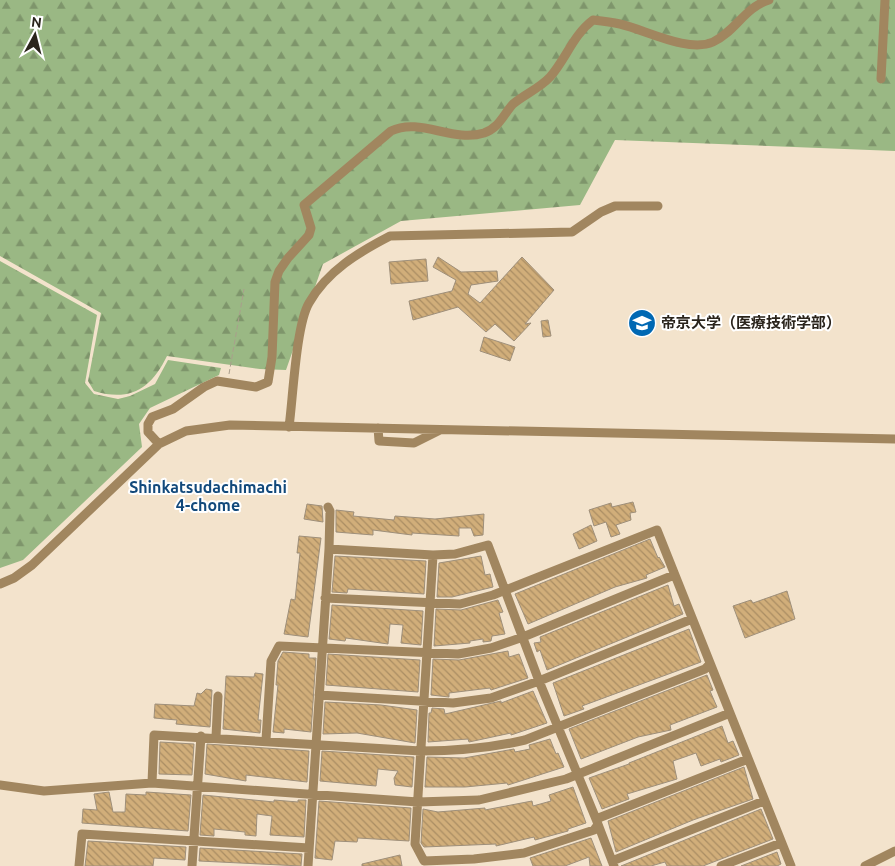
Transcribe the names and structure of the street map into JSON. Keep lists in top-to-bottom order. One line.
{"districts":["Shinkatsudachimachi 4-chome"],"places":{"school or university":["帝京大学（医療技術学部）"]},"north":"top"}
